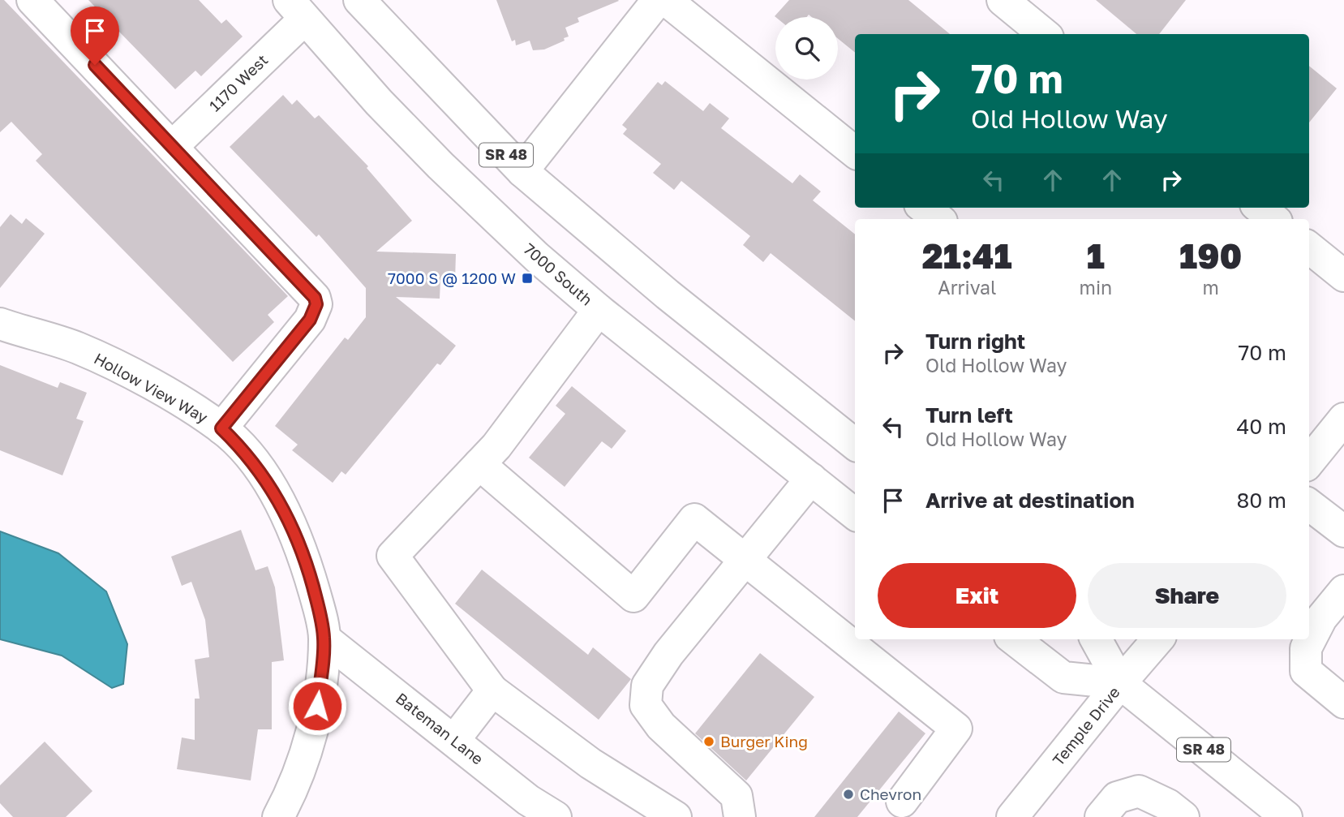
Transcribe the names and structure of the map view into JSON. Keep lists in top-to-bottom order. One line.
{"streets":{"street":["1170 West","SR 48","7000 South","Hollow View Way","Temple Drive","Bateman Lane"]},"crossings":[["1170 West","7000 South"],["SR 48","Temple Drive"],["Hollow View Way","Bateman Lane"]],"places":{"transit":["7000 S @ 1200 W"],"other":["Burger King","Chevron"]},"page":{"turn":["70 m","Old Hollow Way"],"eta":["21:41","Arrival","1","min","190","m"],"list":[{"name":"Turn right","note":"Old Hollow Way","value":"70 m"},{"name":"Turn left","note":"Old Hollow Way","value":"40 m"},{"name":"Arrive at destination","value":"80 m"}],"buttons":["Exit","Share"]}}
